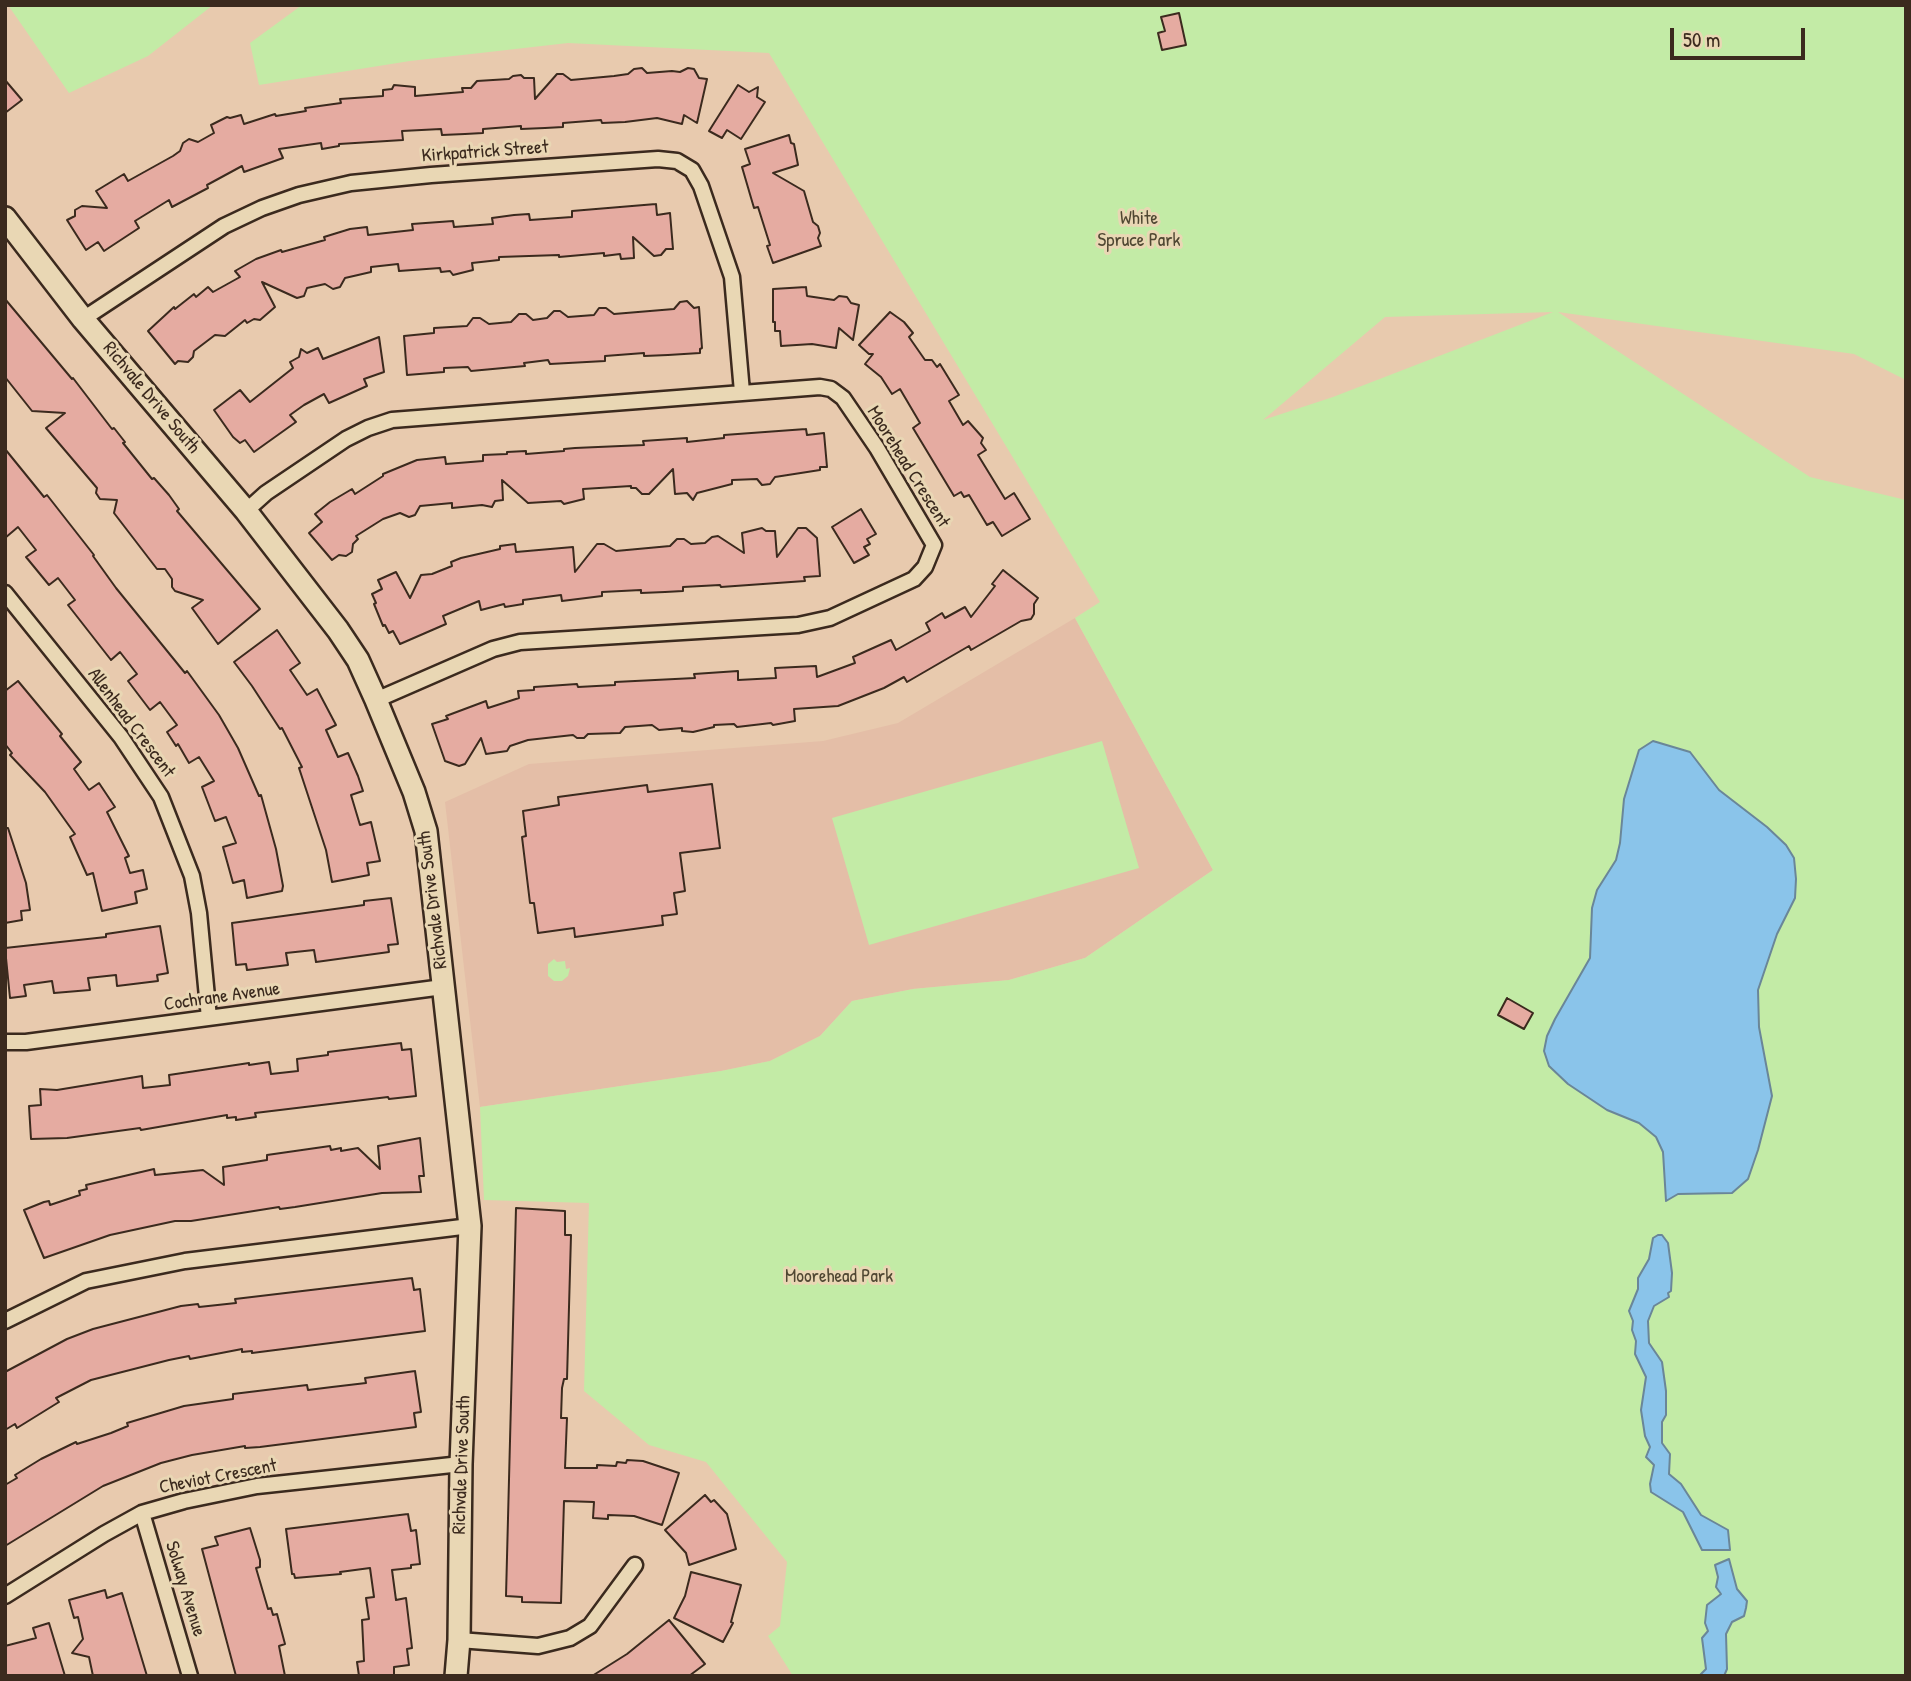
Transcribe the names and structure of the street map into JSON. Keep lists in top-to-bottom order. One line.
{"streets":{"street":["Kirkpatrick Street","Richvale Drive South","Moorehead Crescent","Allenhead Crescent","Cochrane Avenue","Cheviot Crescent","Solway Avenue"]},"crossings":[["Kirkpatrick Street","Richvale Drive South"],["Kirkpatrick Street","Moorehead Crescent"],["Richvale Drive South","Moorehead Crescent"],["Richvale Drive South","Cochrane Avenue"],["Richvale Drive South","Cheviot Crescent"],["Allenhead Crescent","Cochrane Avenue"],["Cheviot Crescent","Solway Avenue"]],"parks":["White Spruce Park","Moorehead Park"],"scale_bar":"50 m"}
